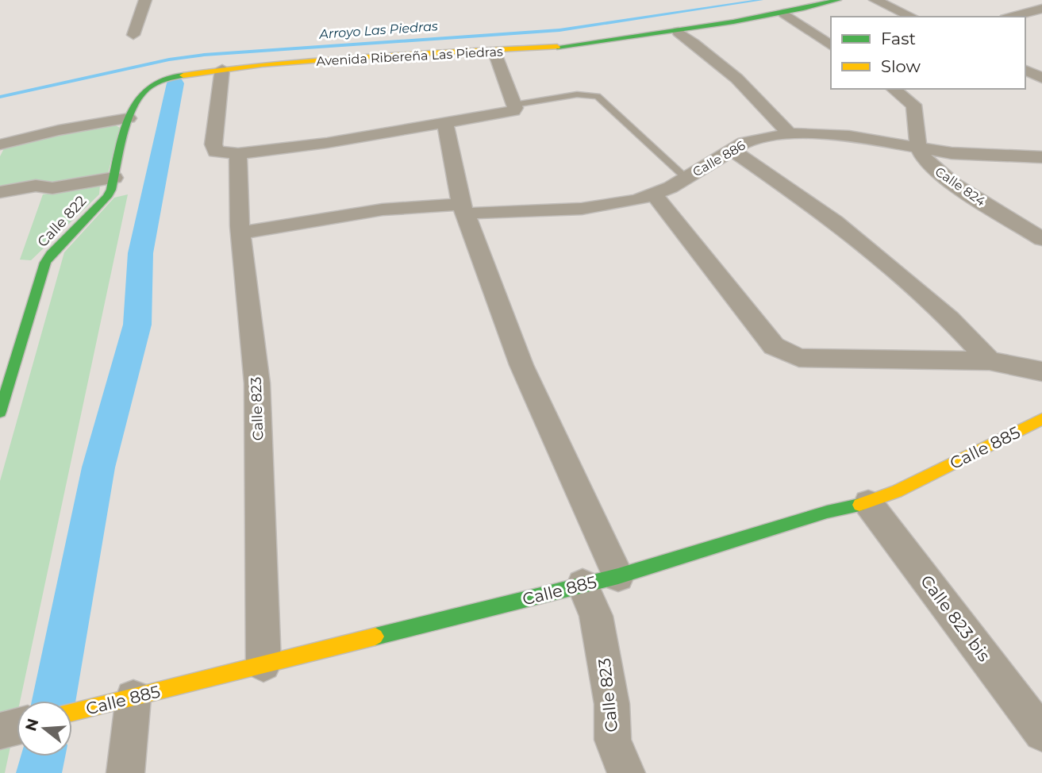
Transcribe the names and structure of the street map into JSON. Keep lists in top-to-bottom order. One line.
{"streets":{"street":["Avenida Ribereña Las Piedras","Calle 886","Calle 824","Calle 822","Calle 823","Calle 885","Calle 823 bis"]},"crossings":[["Avenida Ribereña Las Piedras","Calle 822"],["Calle 886","Calle 824"],["Calle 886","Calle 823"],["Calle 823","Calle 885"],["Calle 885","Calle 823 bis"]],"water":["Arroyo Las Piedras"],"legend":["Fast","Slow"],"north":"left"}
